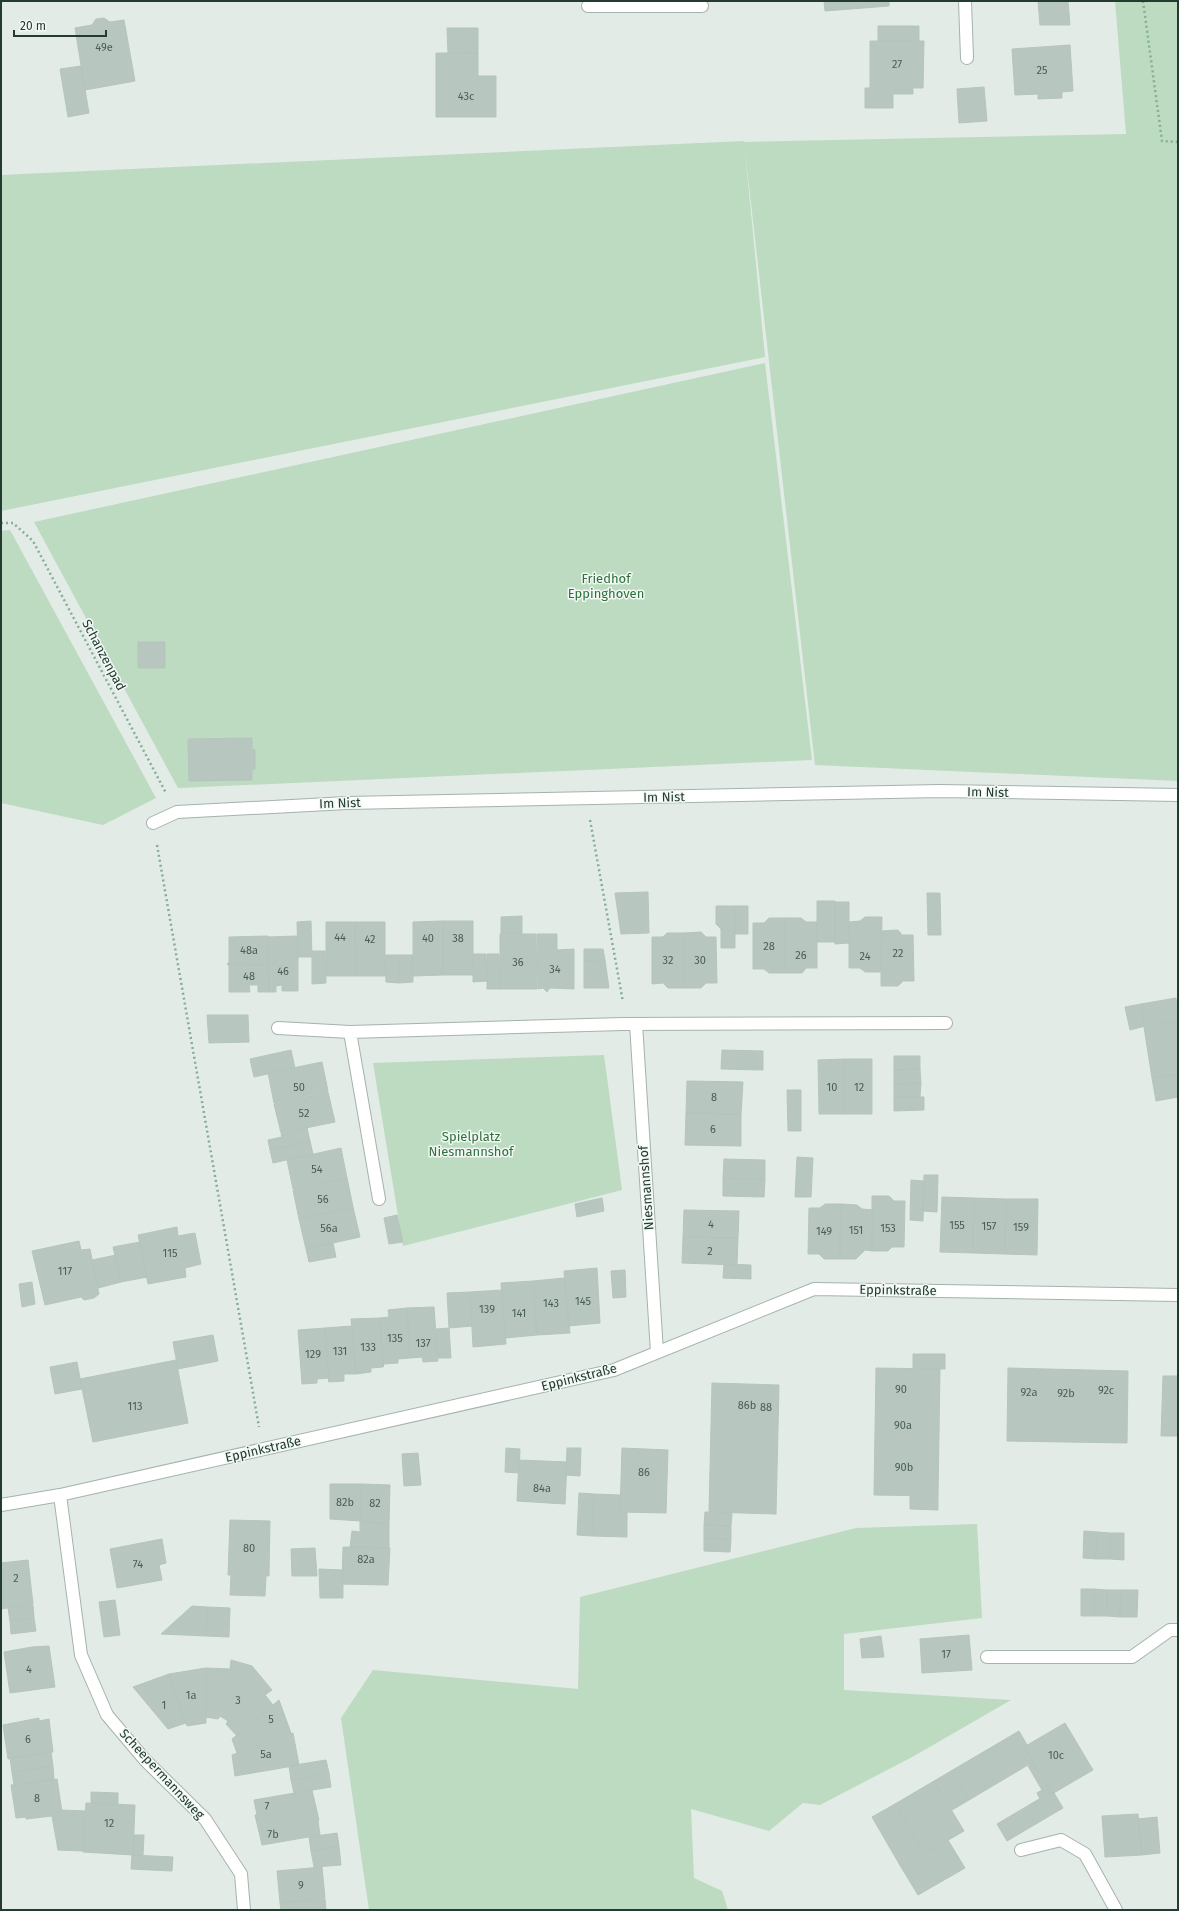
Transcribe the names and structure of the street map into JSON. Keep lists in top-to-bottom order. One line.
{"streets":{"street":["Im Nist","Niesmannshof","Eppinkstraße","Scheepermannsweg"],"path":["Schanzenpad"]},"crossings":[["Schanzenpad","Im Nist"],["Niesmannshof","Eppinkstraße"],["Eppinkstraße","Scheepermannsweg"]],"parks":["Friedhof Eppinghoven","Spielplatz Niesmannshof"],"house_numbers":["49e","27","25","43c","44","40","38","42","28","48a","22","26","24","32","30","36","34","46","48","50","10","12","8","52","6","54","56","4","155","157","159","56a","153","151","149","2","115","117","145","143","139","141","135","137","133","131","129","90","92c","92a","92b","86b","113","88","90a","90b","86","84a","82b","82","80","82a","74","2","17","4","1a","3","1","5","6","5a","10c","8","7","12","7b","9"],"scale_bar":"20 m"}
